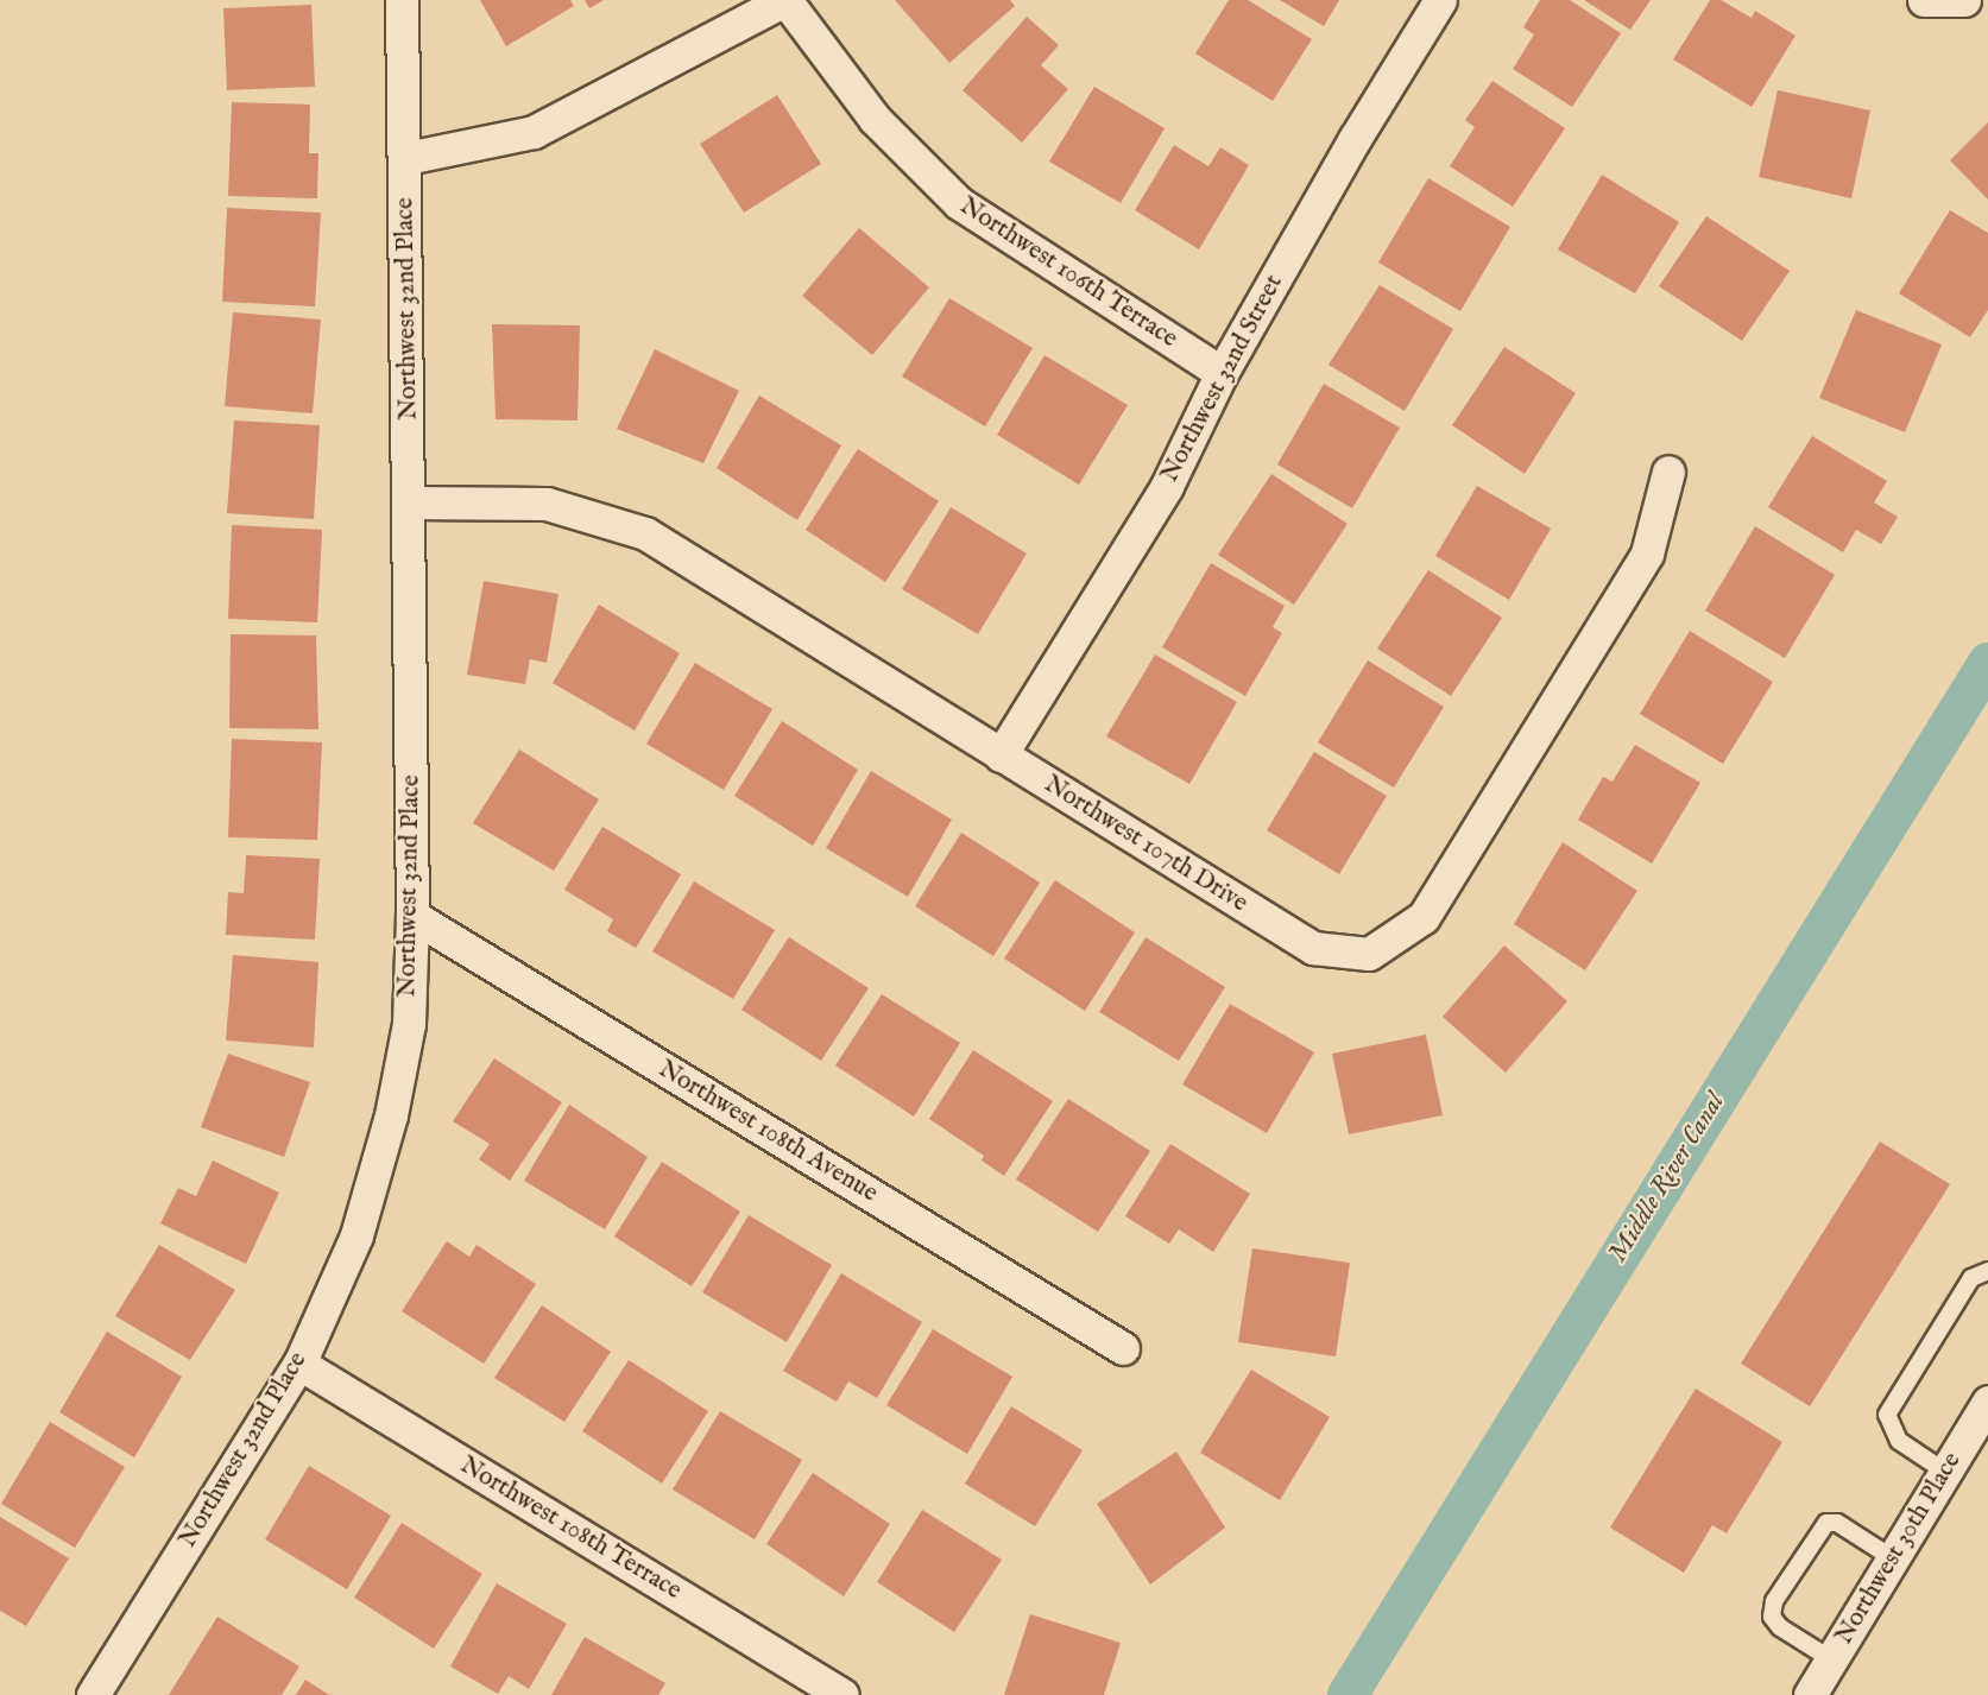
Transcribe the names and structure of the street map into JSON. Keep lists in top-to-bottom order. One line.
{"streets":{"street":["Northwest 106th Terrace","Northwest 32nd Place","Northwest 32nd Street","Northwest 107th Drive","Northwest 108th Avenue","Northwest 108th Terrace","Northwest 30th Place"]},"crossings":[["Northwest 106th Terrace","Northwest 32nd Street"],["Northwest 32nd Place","Northwest 107th Drive"],["Northwest 32nd Place","Northwest 108th Avenue"],["Northwest 32nd Place","Northwest 108th Terrace"],["Northwest 32nd Street","Northwest 107th Drive"]],"water":["Middle River Canal"]}
